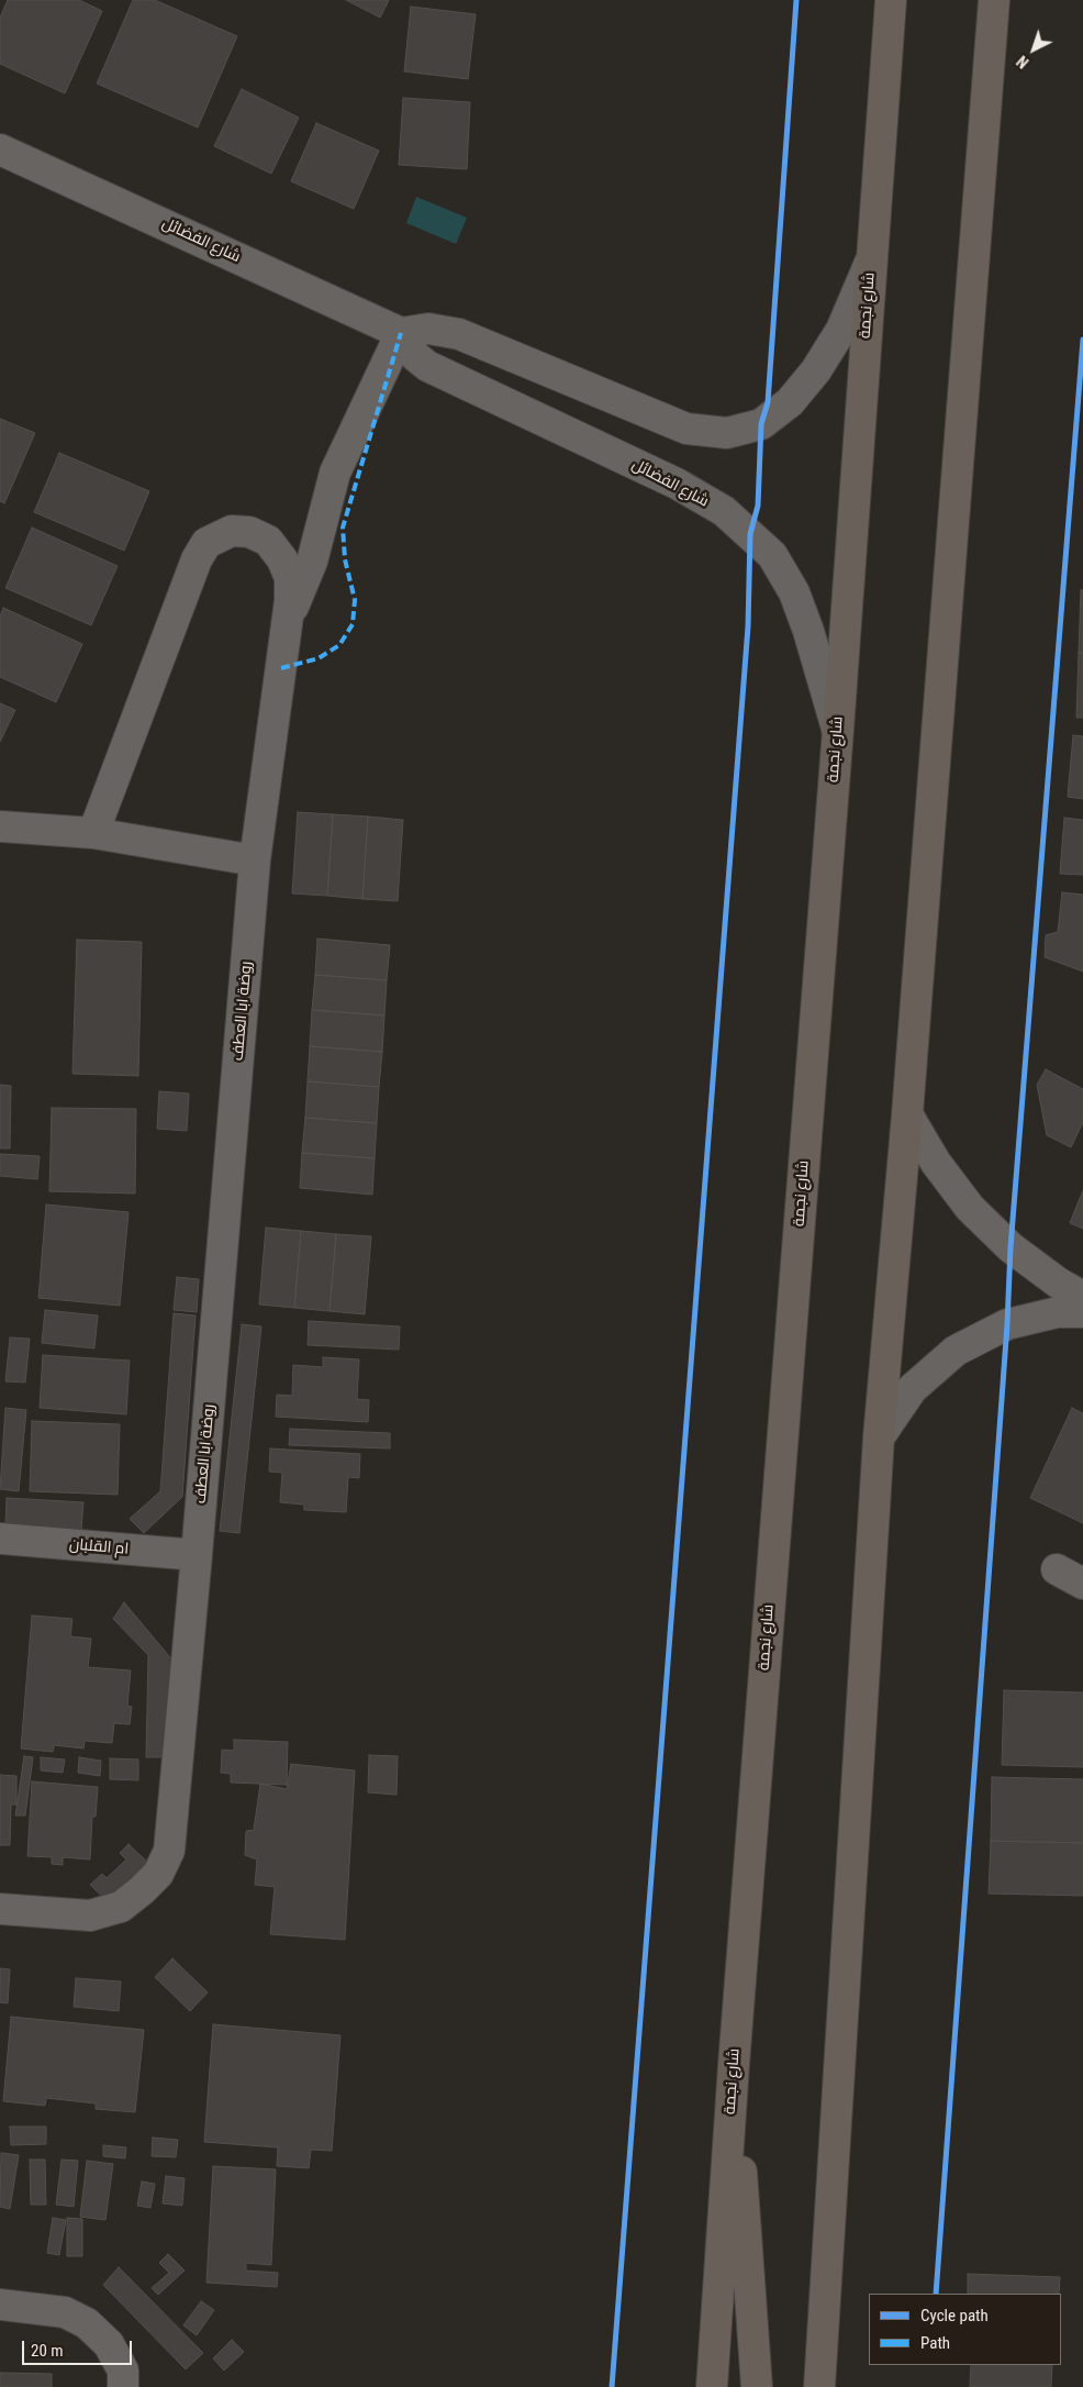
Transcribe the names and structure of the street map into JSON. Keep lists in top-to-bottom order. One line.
{"streets":{"main road":["شارع نجمة"],"street":["شارع الفضائل","روضة ابا العطف","ام القلبان"]},"crossings":[["شارع الفضائل","شارع نجمة"],["روضة ابا العطف","ام القلبان"]],"legend":["Cycle path","Path"],"scale_bar":"20 m","north":"bottom left"}
